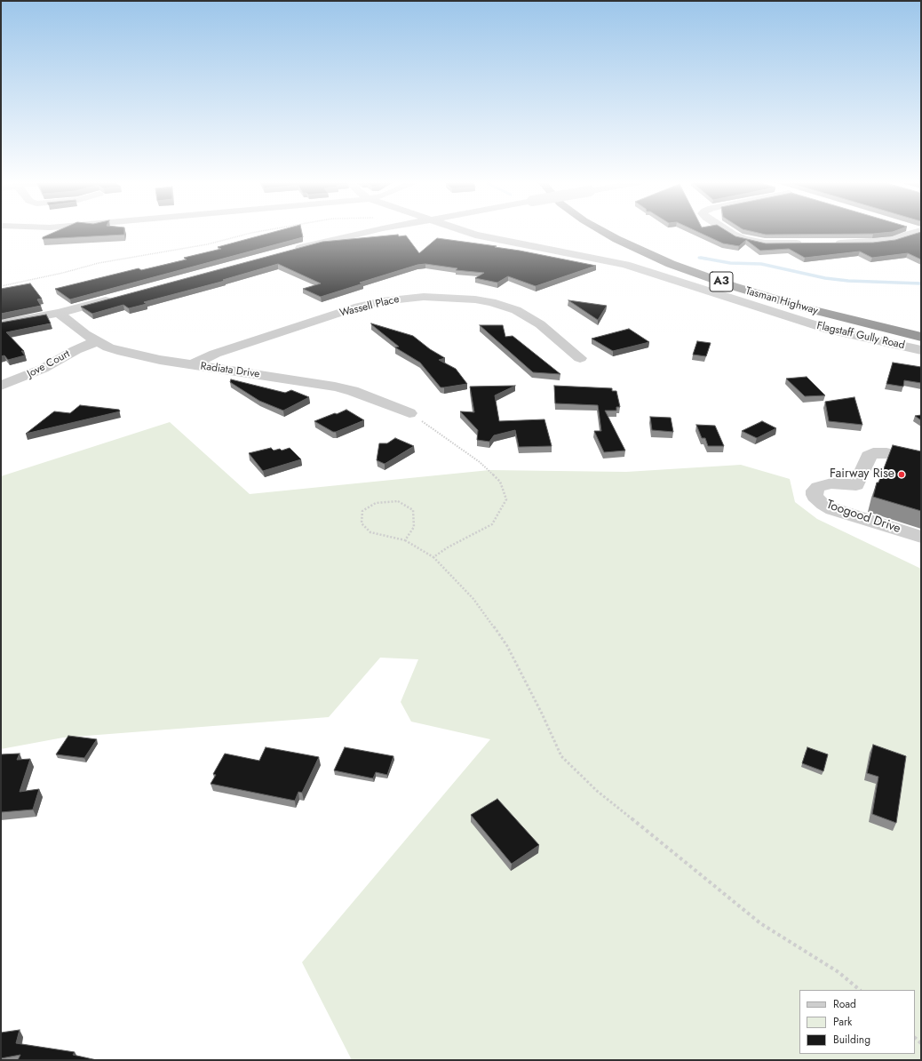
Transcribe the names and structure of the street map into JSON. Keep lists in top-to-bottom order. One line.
{"streets":{"highway":["A3","Tasman Highway"],"street":["Wassell Place","Flagstaff Gully Road","Jove Court","Radiata Drive","Toogood Drive"]},"crossings":[["Wassell Place","Radiata Drive"],["Jove Court","Radiata Drive"]],"places":["Fairway Rise"],"legend":["Road","Park","Building"]}
